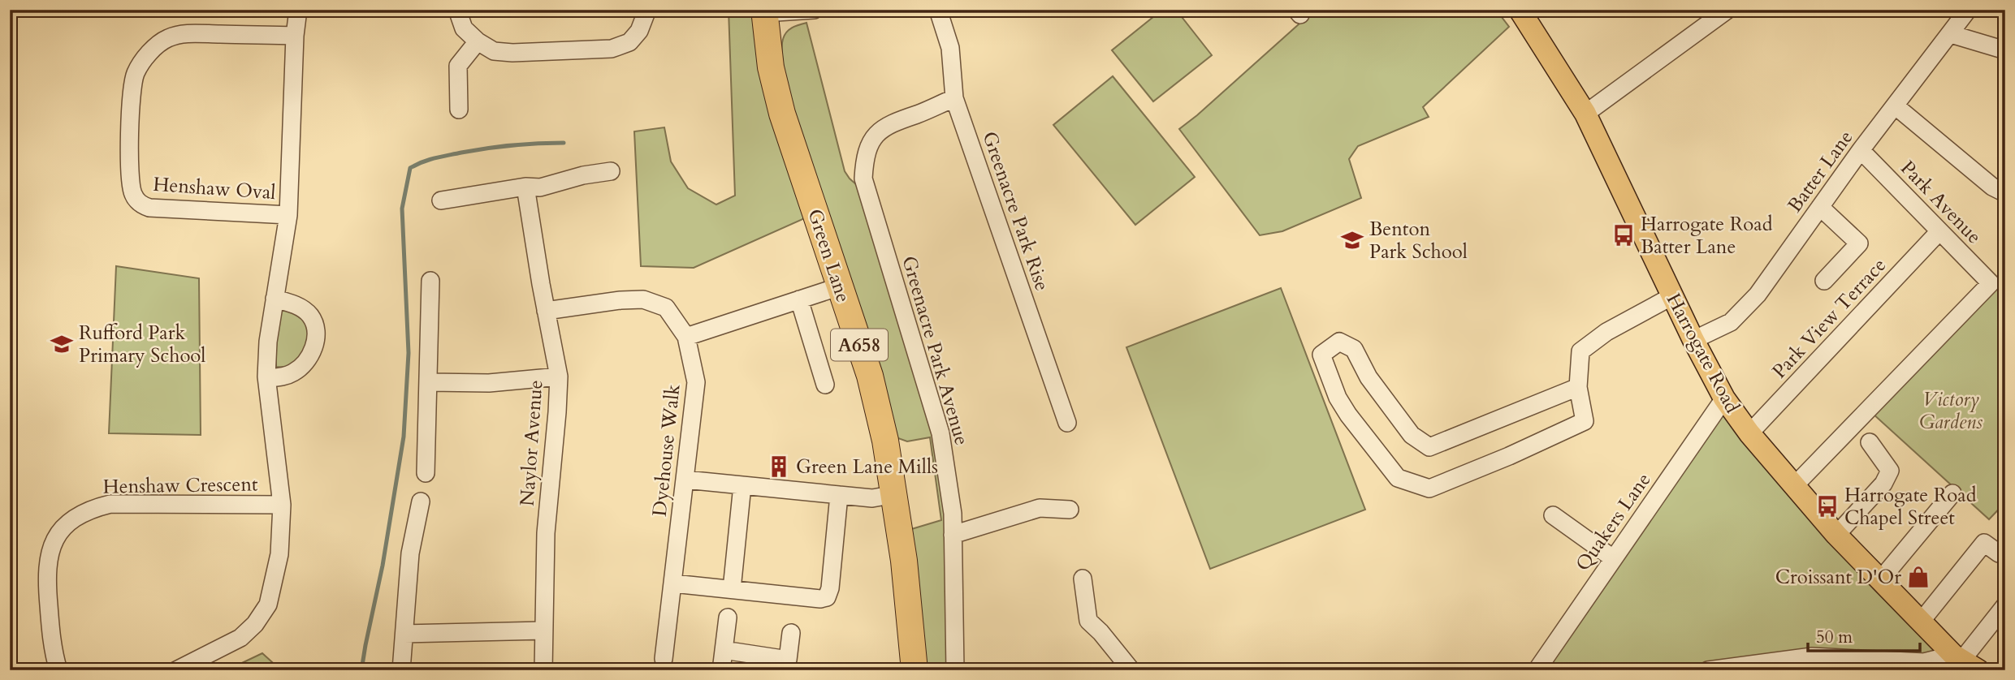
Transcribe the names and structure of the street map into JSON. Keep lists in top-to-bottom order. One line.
{"streets":{"highway":["Green Lane","A658"],"main road":["Harrogate Road"],"street":["Batter Lane","Henshaw Oval","Park Avenue","Greenacre Park Rise","Park View Terrace","Greenacre Park Avenue","Naylor Avenue","Dyehouse Walk","Henshaw Crescent","Quakers Lane"]},"crossings":[["Batter Lane","Park Avenue"],["Batter Lane","Harrogate Road"],["Park Avenue","Park View Terrace"],["Park Avenue","Harrogate Road"],["Greenacre Park Rise","Greenacre Park Avenue"],["Park View Terrace","Harrogate Road"],["Harrogate Road","Quakers Lane"],["Naylor Avenue","Dyehouse Walk"]],"parks":["Victory Gardens"],"places":{"bus stop":["Harrogate Road Batter Lane","Harrogate Road Chapel Street"],"school or university":["Benton Park School","Rufford Park Primary School"],"building":["Green Lane Mills"],"shop":["Croissant D'Or"]},"scale_bar":"50 m"}
